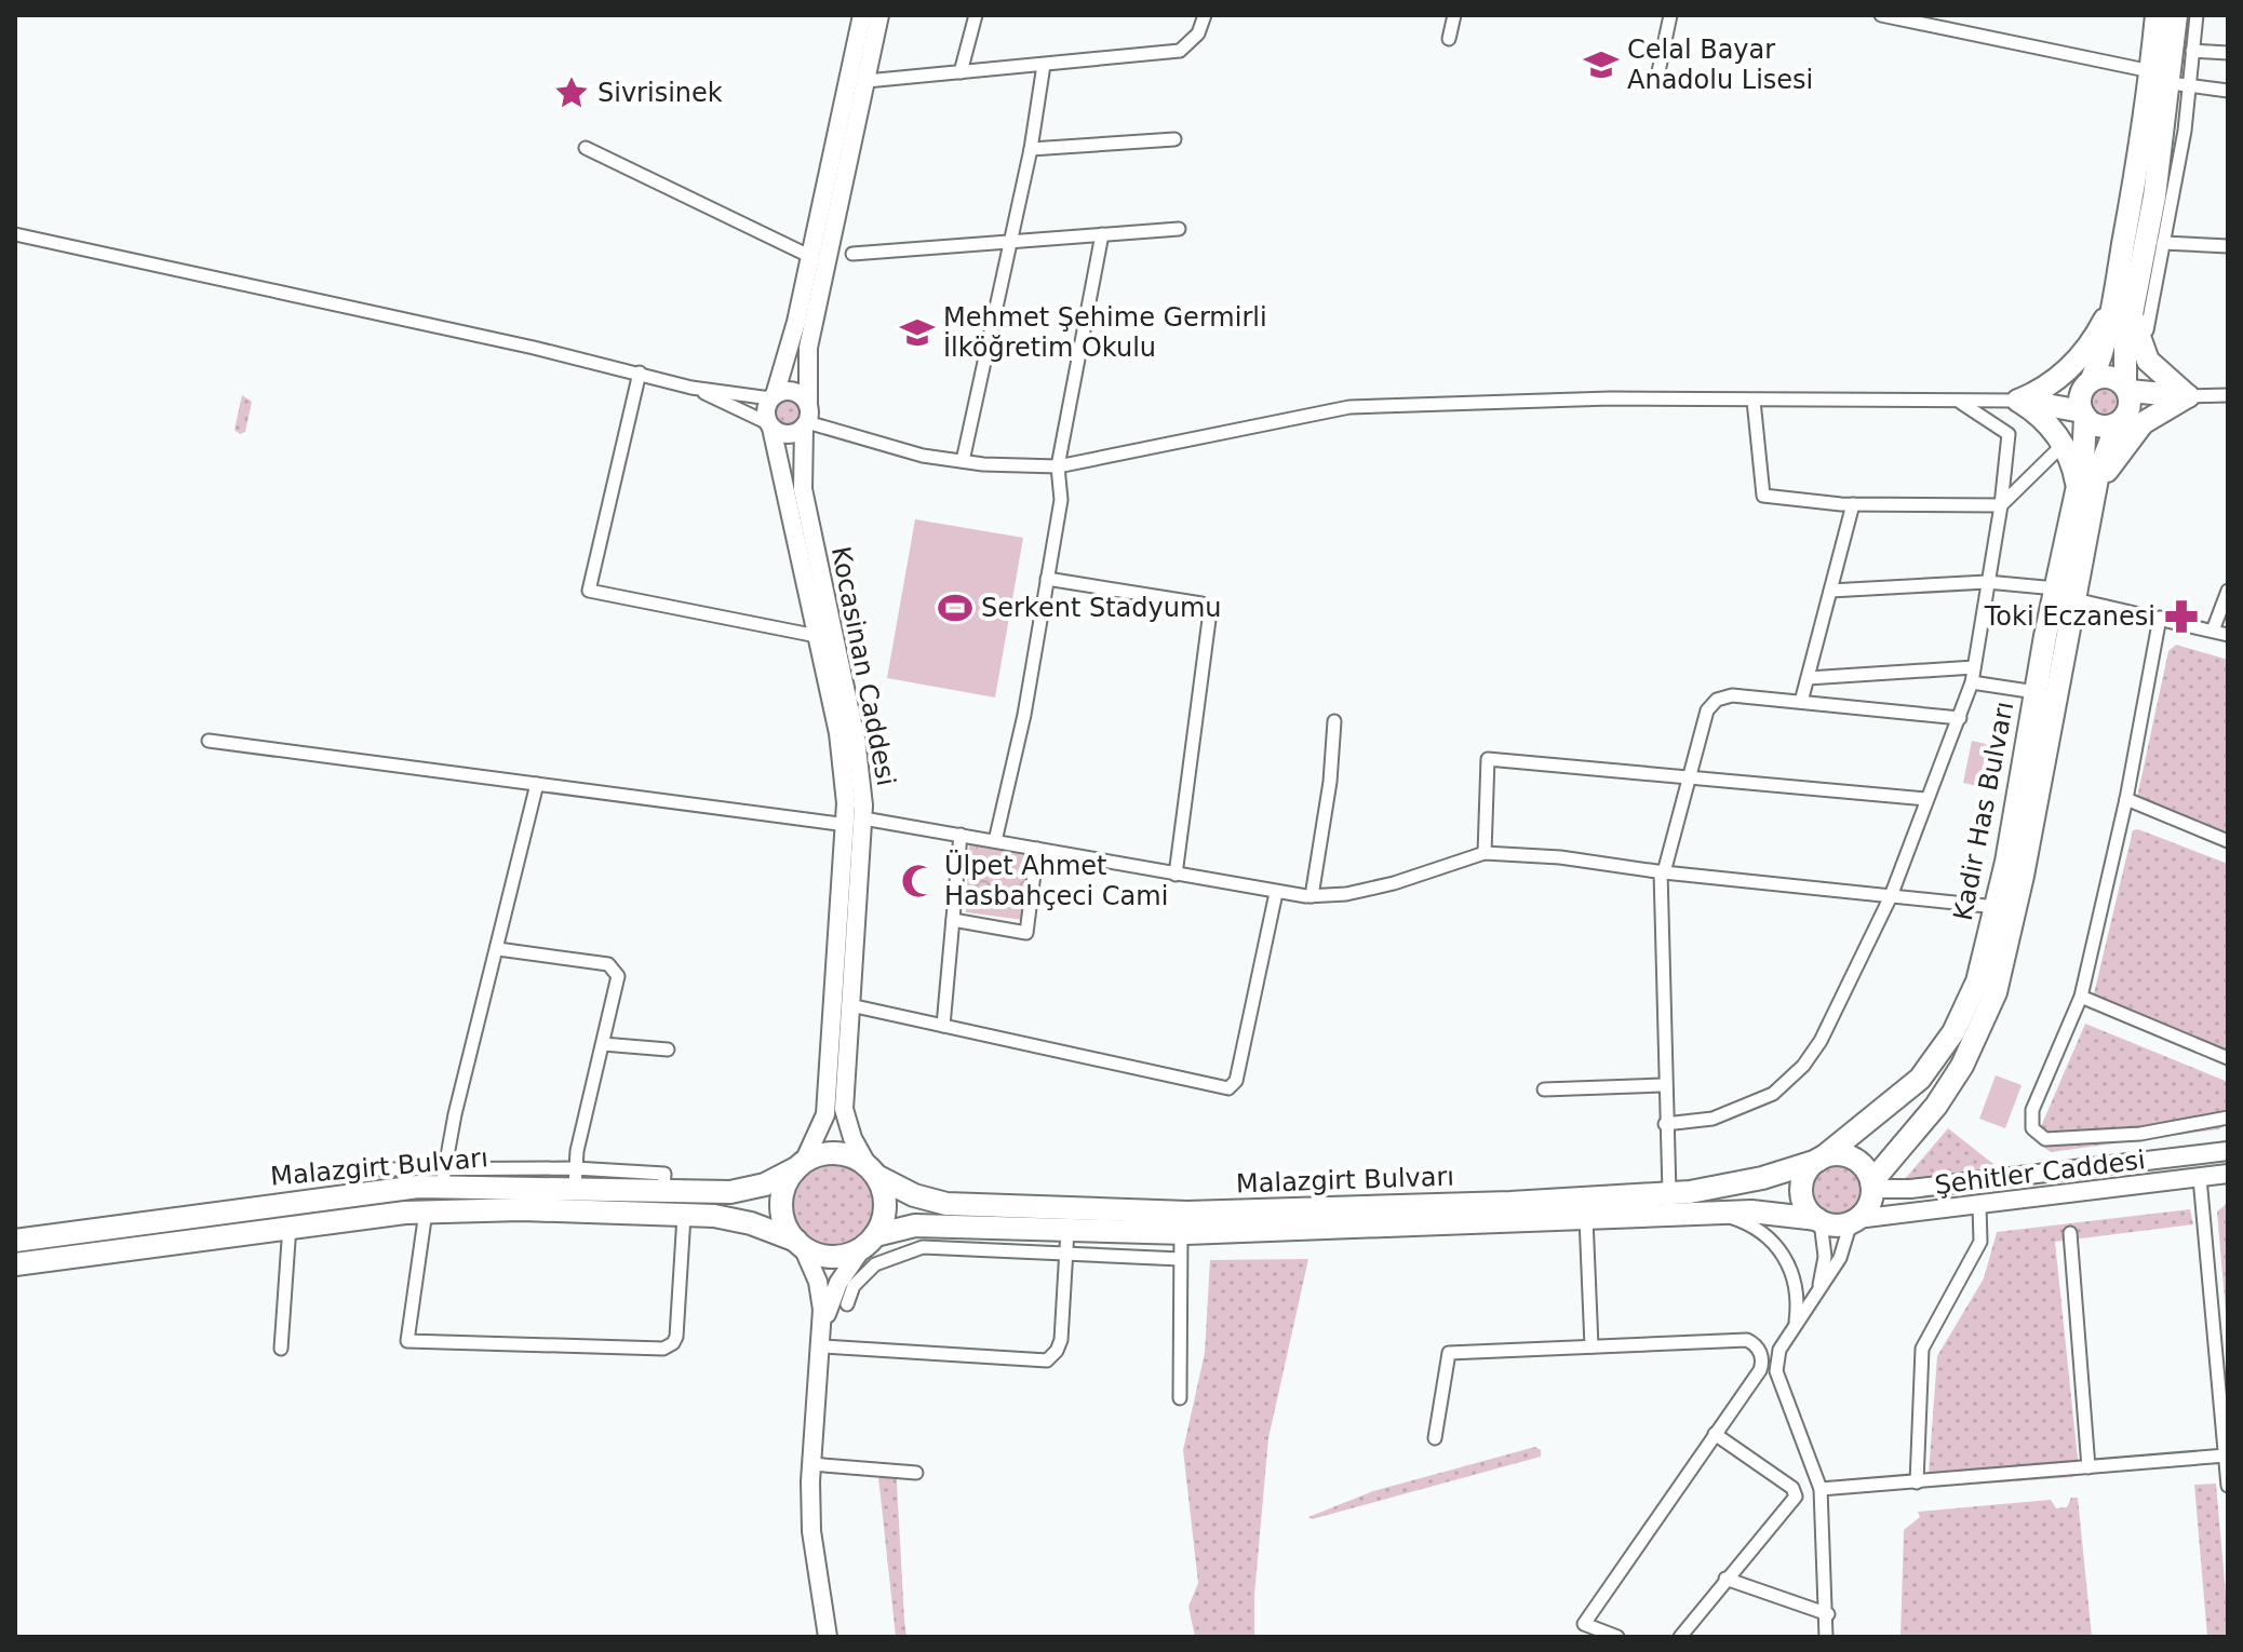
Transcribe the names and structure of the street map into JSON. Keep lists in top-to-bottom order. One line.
{"streets":{"highway":["Kadir Has Bulvarı","Malazgirt Bulvarı"],"main road":["Kocasinan Caddesi","Şehitler Caddesi"]},"crossings":[["Kocasinan Caddesi","Malazgirt Bulvarı"],["Kadir Has Bulvarı","Malazgirt Bulvarı"],["Kadir Has Bulvarı","Şehitler Caddesi"],["Malazgirt Bulvarı","Şehitler Caddesi"]],"places":{"school or university":["Celal Bayar Anadolu Lisesi","Mehmet Şehime Germirli İlköğretim Okulu"],"place":["Sivrisinek"],"sports":["Serkent Stadyumu"],"pharmacy":["Toki Eczanesi"],"mosque":["Ülpet Ahmet Hasbahçeci Cami"]}}
